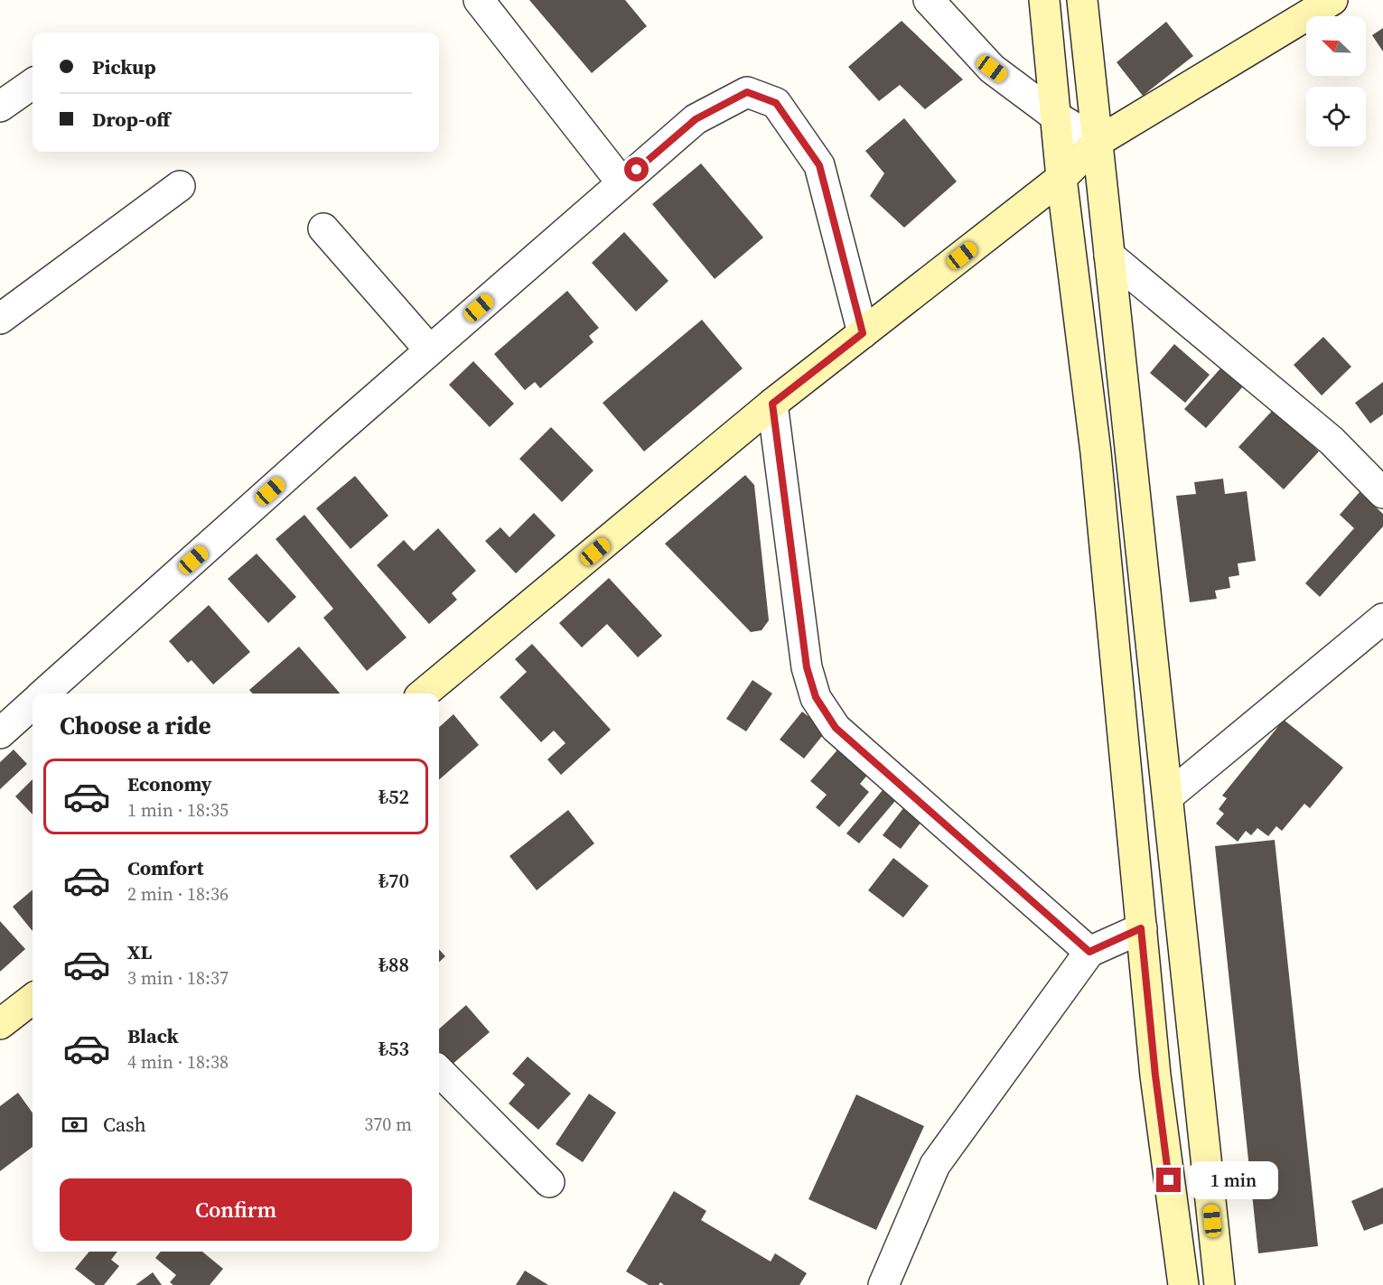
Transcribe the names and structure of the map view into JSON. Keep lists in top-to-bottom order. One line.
{"north":"top left","page":{"banner":["Pickup","Drop-off"],"heading":"Choose a ride","list":[{"name":"Economy","note":"1 min · 18:35","value":"₺52"},{"name":"Comfort","note":"2 min · 18:36","value":"₺70"},{"name":"XL","note":"3 min · 18:37","value":"₺88"},{"name":"Black","note":"4 min · 18:38","value":"₺53"}],"pay":["Cash","370 m"],"bubble":"1 min","buttons":"Confirm"}}
